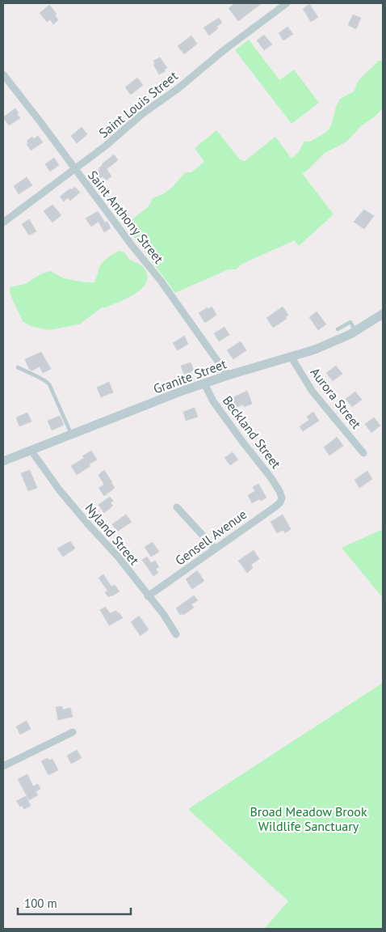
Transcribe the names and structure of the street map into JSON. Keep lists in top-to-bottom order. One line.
{"streets":{"street":["Saint Louis Street","Saint Anthony Street","Granite Street","Aurora Street","Beckland Street","Nyland Street","Gensell Avenue"]},"crossings":[["Saint Louis Street","Saint Anthony Street"],["Saint Anthony Street","Granite Street"],["Granite Street","Aurora Street"],["Granite Street","Beckland Street"],["Granite Street","Nyland Street"],["Beckland Street","Gensell Avenue"],["Nyland Street","Gensell Avenue"]],"parks":["Broad Meadow Brook Wildlife Sanctuary"],"scale_bar":"100 m"}
